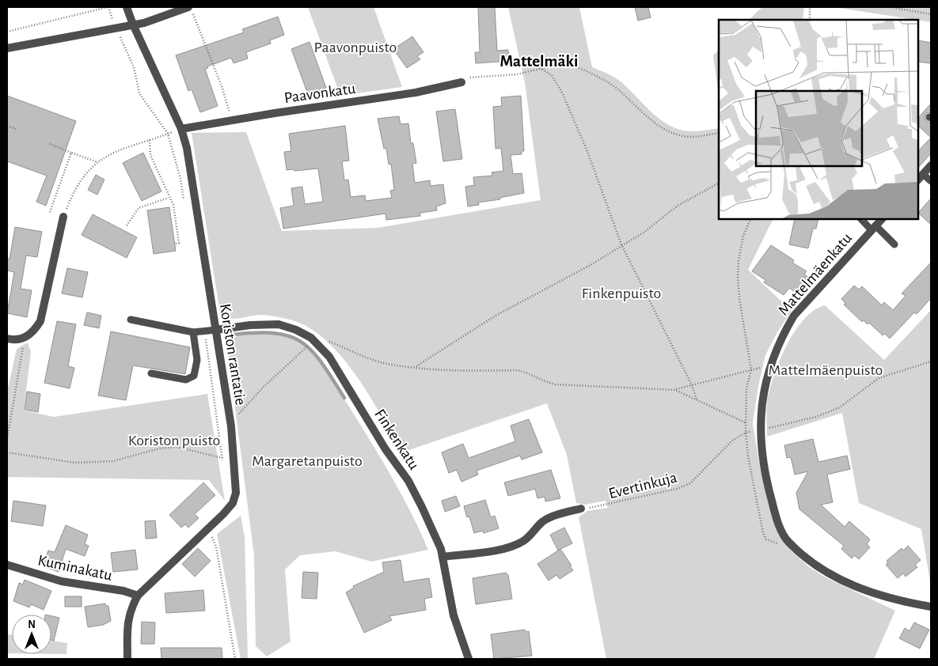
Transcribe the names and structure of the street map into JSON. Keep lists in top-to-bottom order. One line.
{"streets":{"street":["Paavonkatu","Mattelmäenkatu","Koriston rantatie","Finkenkatu","Kuminakatu"],"path":["Evertinkuja"]},"crossings":[["Paavonkatu","Koriston rantatie"],["Mattelmäenkatu","Evertinkuja"],["Koriston rantatie","Finkenkatu"],["Koriston rantatie","Kuminakatu"]],"districts":["Mattelmäki"],"parks":["Paavonpuisto","Finkenpuisto","Mattelmäenpuisto","Koriston puisto","Margaretanpuisto"],"north":"top"}
